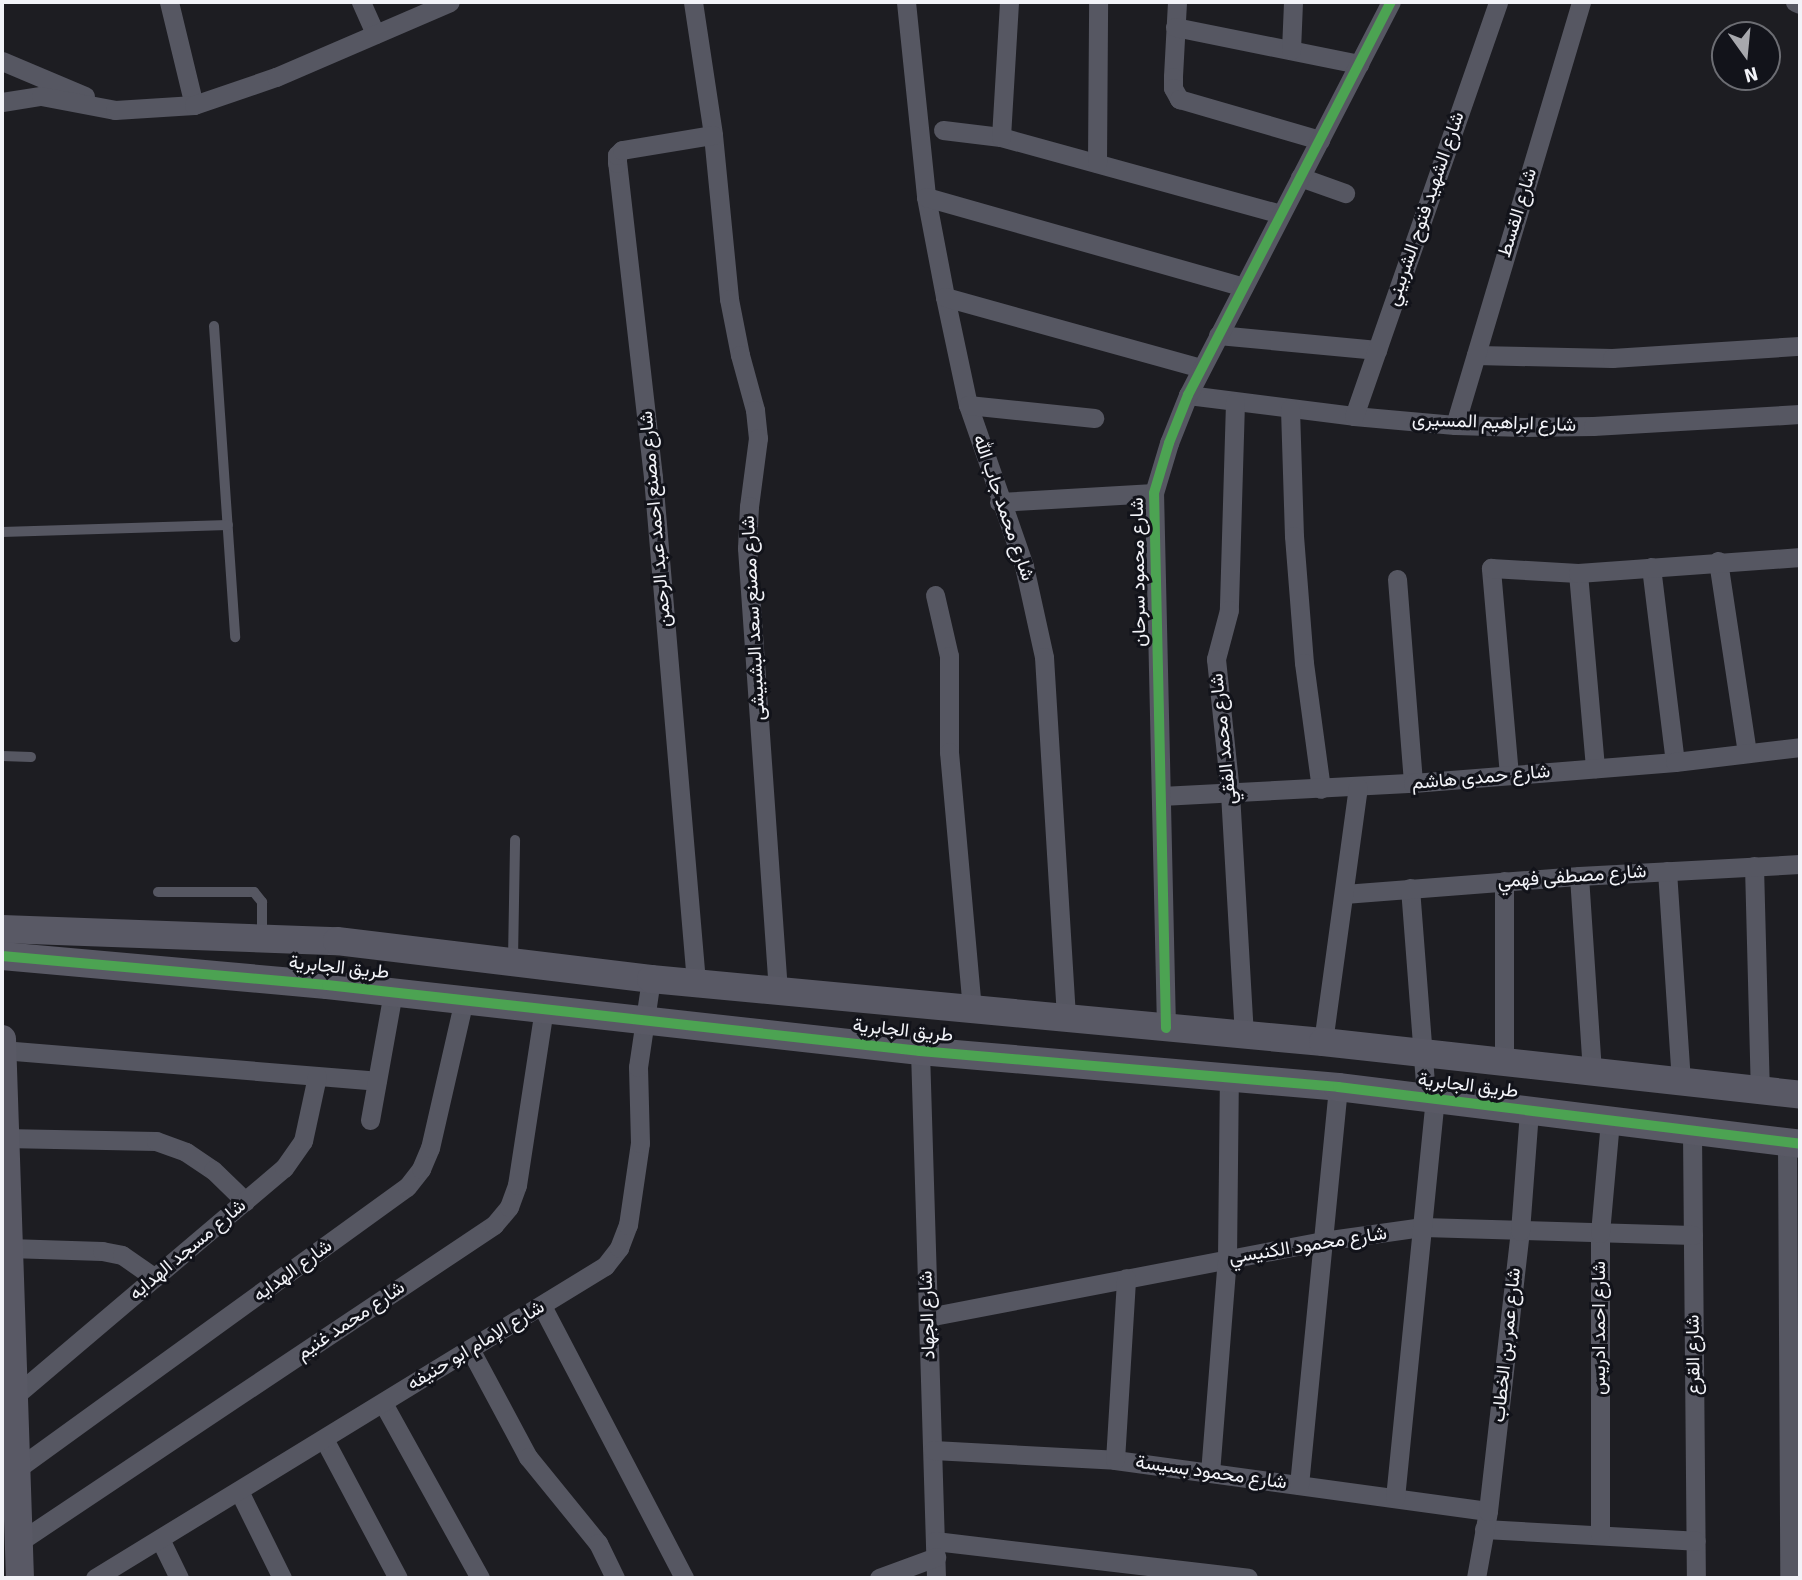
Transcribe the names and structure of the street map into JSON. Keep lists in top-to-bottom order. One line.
{"streets":{"street":["شارع الشهيد فتوح الشربيني","شارع القسط","شارع ابراهيم المسيرى","شارع محمد جاب الله","شارع مصنع احمد عبد الرحمن","شارع محمود سرحان","شارع مصنع سعد البشبيشى","شارع محمد الفقي","شارع حمدى هاشم","شارع مصطفى فهمي","طريق الجابرية","شارع محمود الكنيسي","شارع مسجد الهدايه","شارع الهدايه","شارع الجهاد","شارع محمد غنيم","شارع احمد ادريس","شارع عمر بن الخطاب","شارع الإمام ابو حنيفه","شارع القرع","شارع محمود بسيسة"]},"crossings":[["شارع الشهيد فتوح الشربيني","شارع ابراهيم المسيرى"],["شارع القسط","شارع ابراهيم المسيرى"],["شارع ابراهيم المسيرى","شارع محمود سرحان"],["شارع ابراهيم المسيرى","شارع محمد الفقي"],["شارع محمد جاب الله","طريق الجابرية"],["شارع مصنع احمد عبد الرحمن","شارع مصنع سعد البشبيشى"],["شارع مصنع احمد عبد الرحمن","طريق الجابرية"],["شارع محمود سرحان","شارع حمدى هاشم"],["شارع محمود سرحان","طريق الجابرية"],["شارع مصنع سعد البشبيشى","طريق الجابرية"],["شارع محمد الفقي","شارع حمدى هاشم"],["شارع محمد الفقي","طريق الجابرية"],["طريق الجابرية","شارع الهدايه"],["طريق الجابرية","شارع الجهاد"],["طريق الجابرية","شارع محمد غنيم"],["طريق الجابرية","شارع احمد ادريس"],["طريق الجابرية","شارع عمر بن الخطاب"],["طريق الجابرية","شارع الإمام ابو حنيفه"],["طريق الجابرية","شارع القرع"],["شارع محمود الكنيسي","شارع الجهاد"],["شارع محمود الكنيسي","شارع احمد ادريس"],["شارع محمود الكنيسي","شارع عمر بن الخطاب"],["شارع محمود الكنيسي","شارع القرع"],["شارع الجهاد","شارع محمود بسيسة"],["شارع احمد ادريس","شارع محمود بسيسة"],["شارع عمر بن الخطاب","شارع محمود بسيسة"],["شارع القرع","شارع محمود بسيسة"]],"north":"bottom"}
